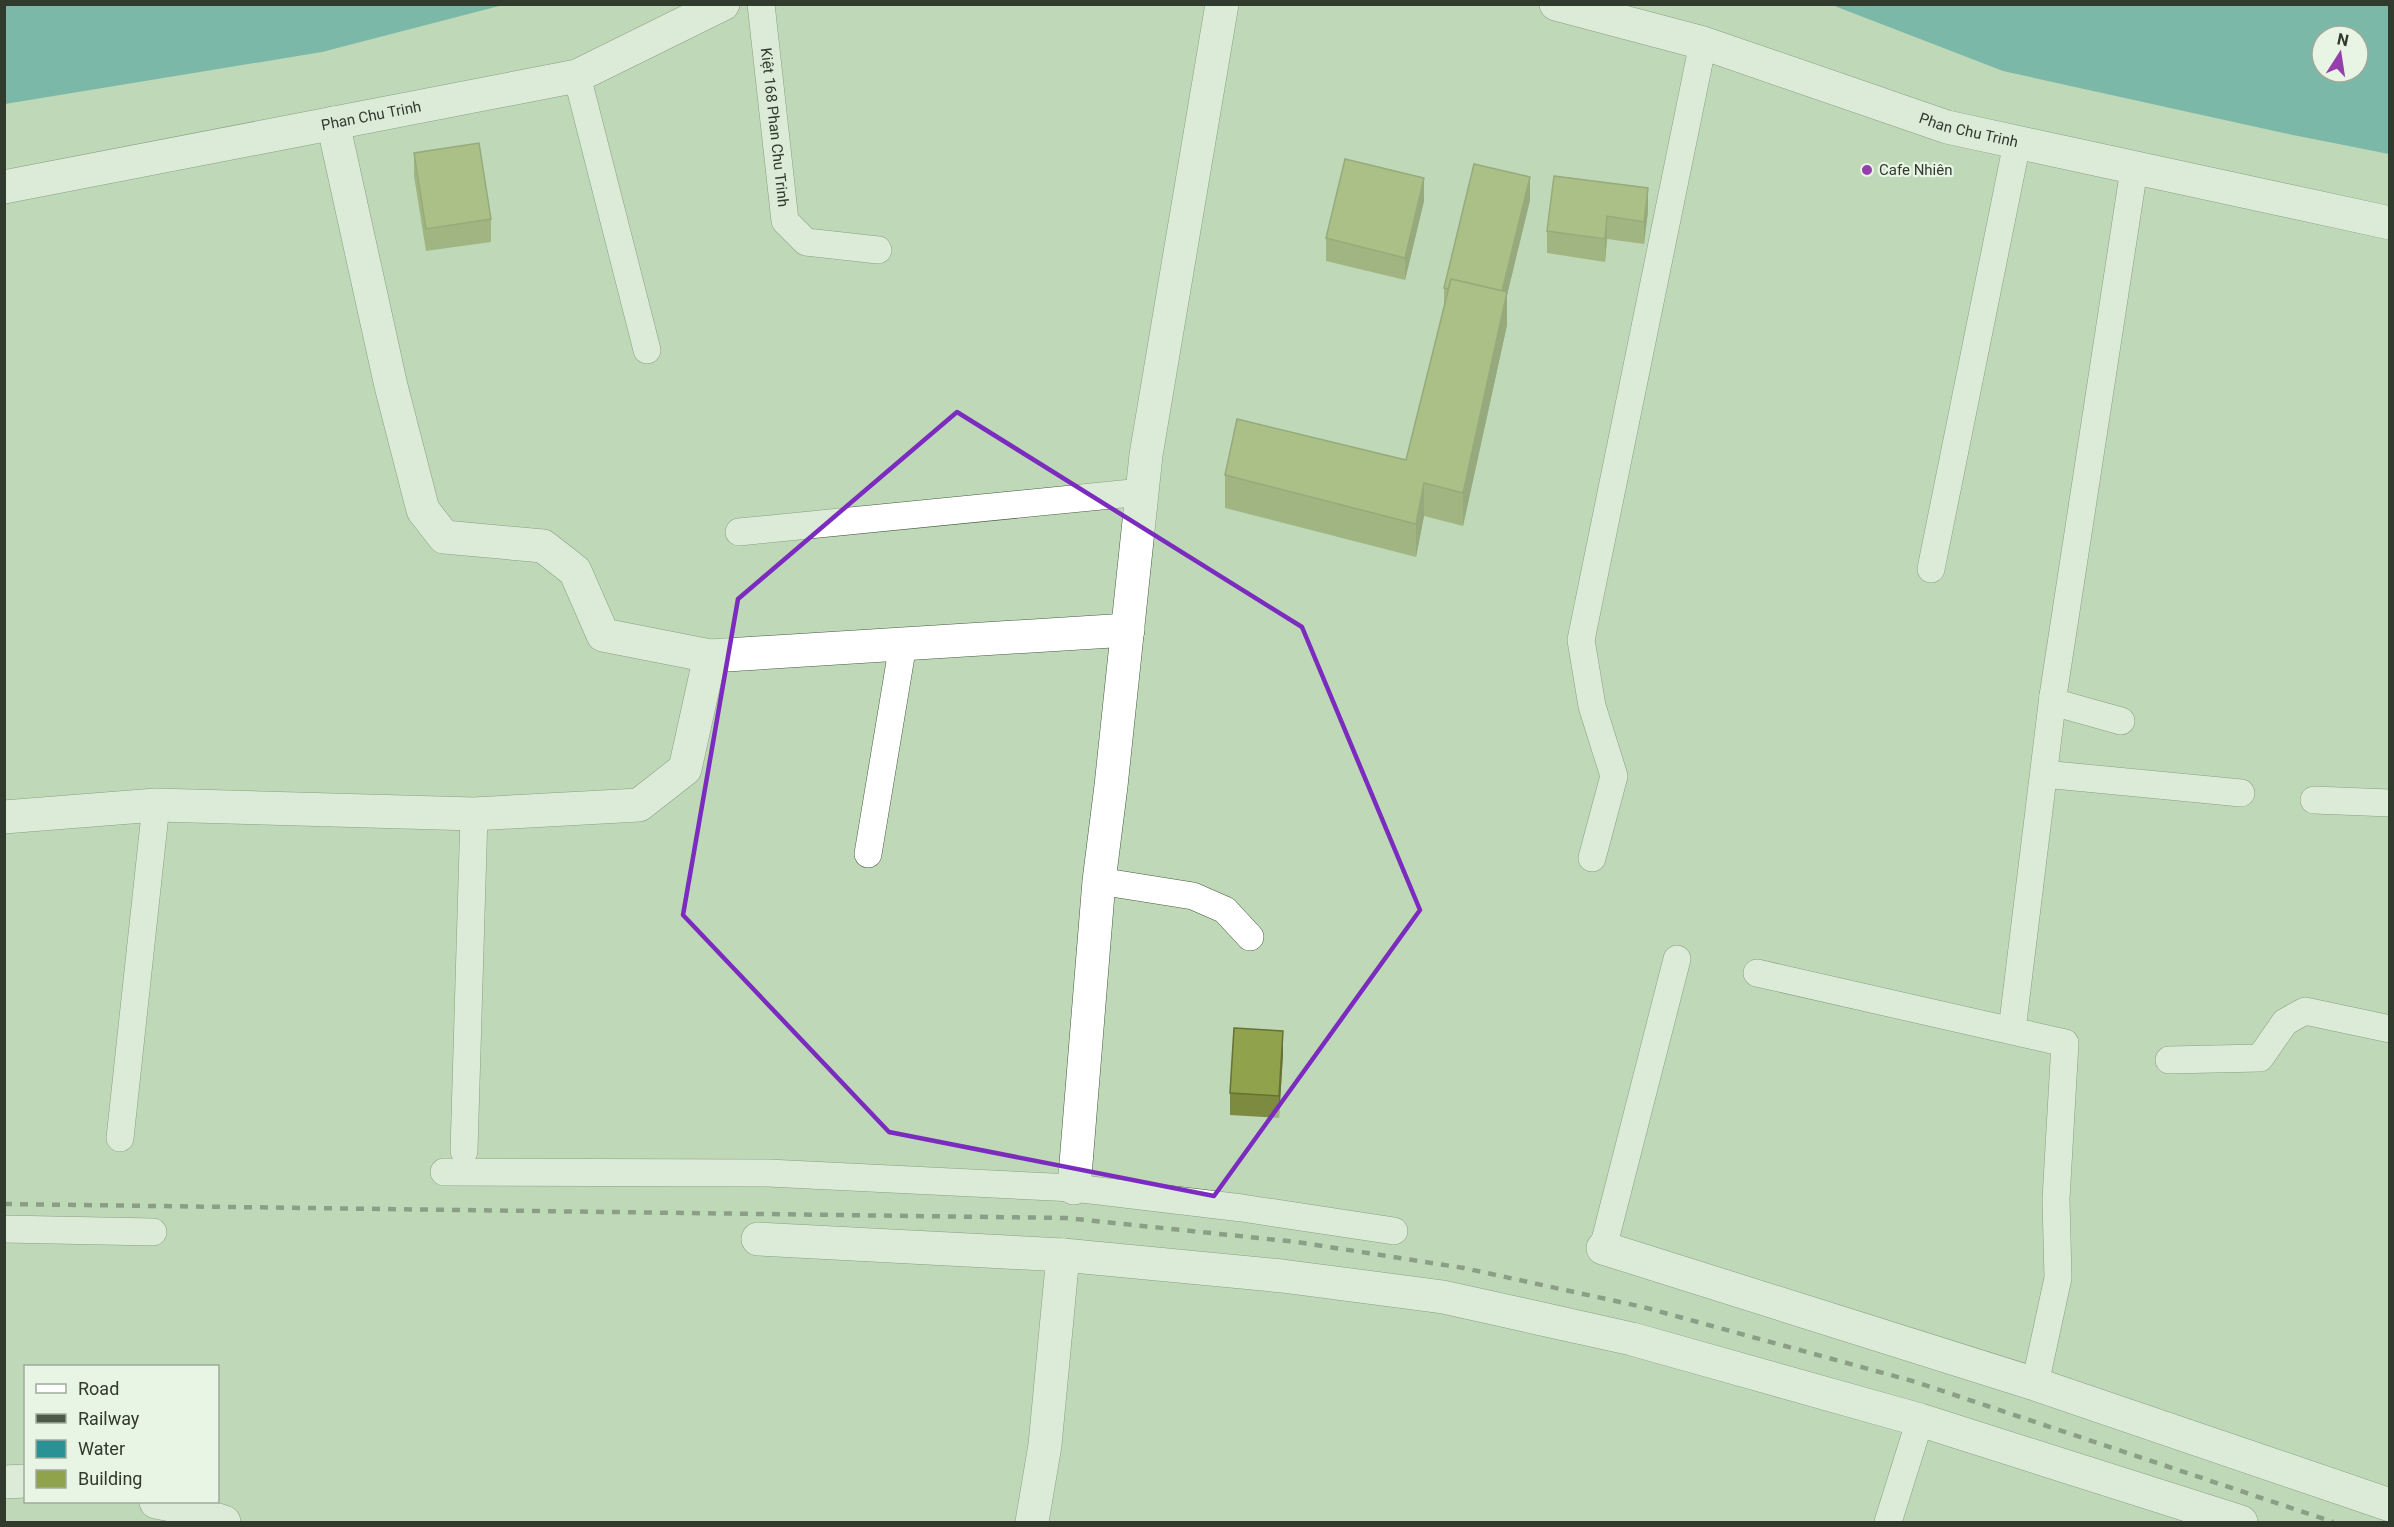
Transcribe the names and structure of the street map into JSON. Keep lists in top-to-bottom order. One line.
{"streets":{"street":["Phan Chu Trinh"],"lane":["Kiệt 168 Phan Chu Trinh"]},"places":["Cafe Nhiên"],"legend":["Road","Railway","Water","Building"],"north":"top"}
